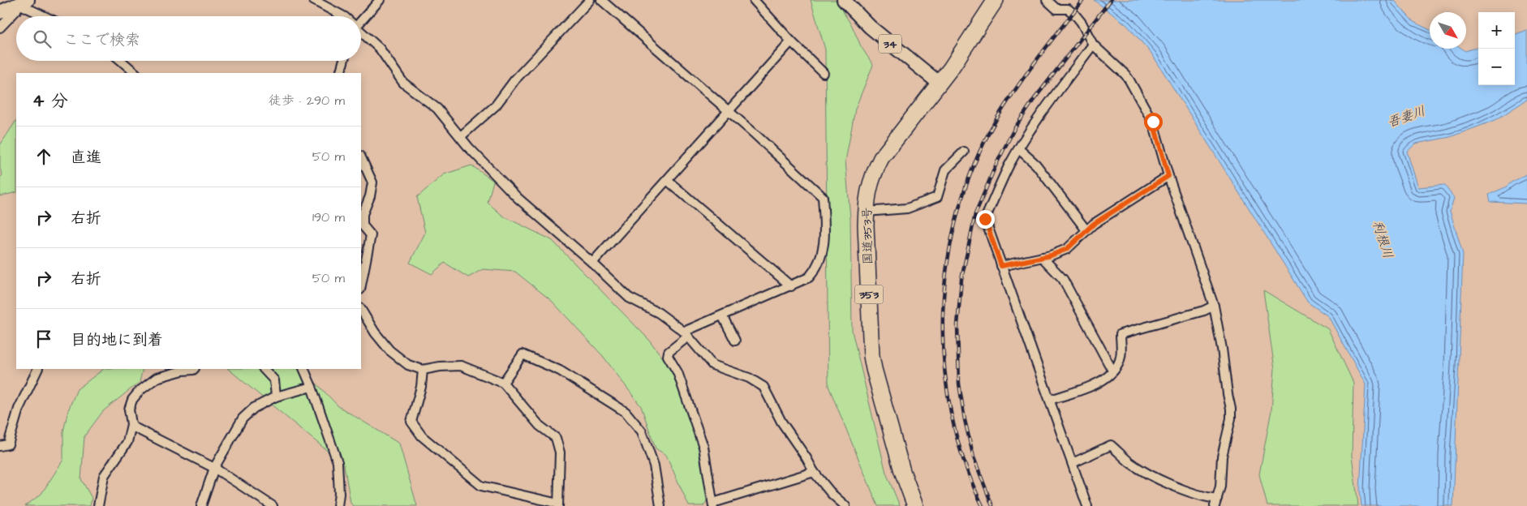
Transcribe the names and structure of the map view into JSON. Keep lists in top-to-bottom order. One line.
{"streets":{"highway":["国道353号","353"],"main road":["34"]},"crossings":[["34","国道353号"]],"water":["吾妻川","利根川"],"north":"bottom right","page":{"map_buttons":["+","−"],"search":"ここで検索","heading":["4 分","徒歩 · 290 m"],"list":[["直進","50 m"],["右折","190 m"],["右折","50 m"],"目的地に到着"]}}
